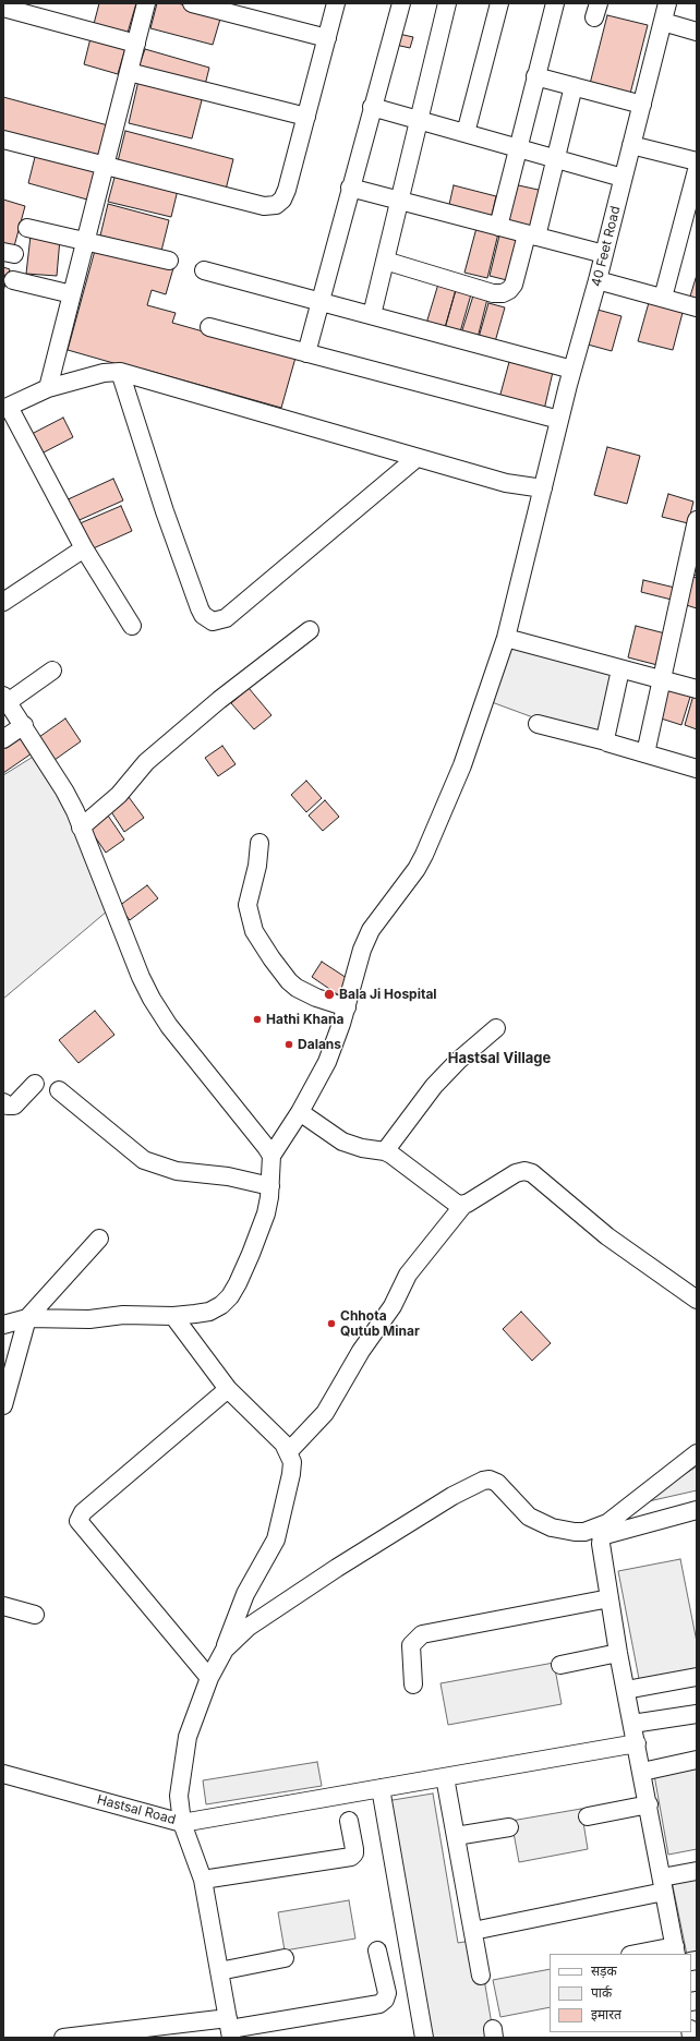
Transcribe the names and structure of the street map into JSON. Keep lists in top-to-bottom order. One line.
{"streets":{"street":["40 Feet Road","Hastsal Road"]},"districts":["Hastsal Village"],"places":["Bala Ji Hospital","Hathi Khana","Dalans","Chhota Qutub Minar"],"legend":["सड़क","पार्क","इमारत"]}
